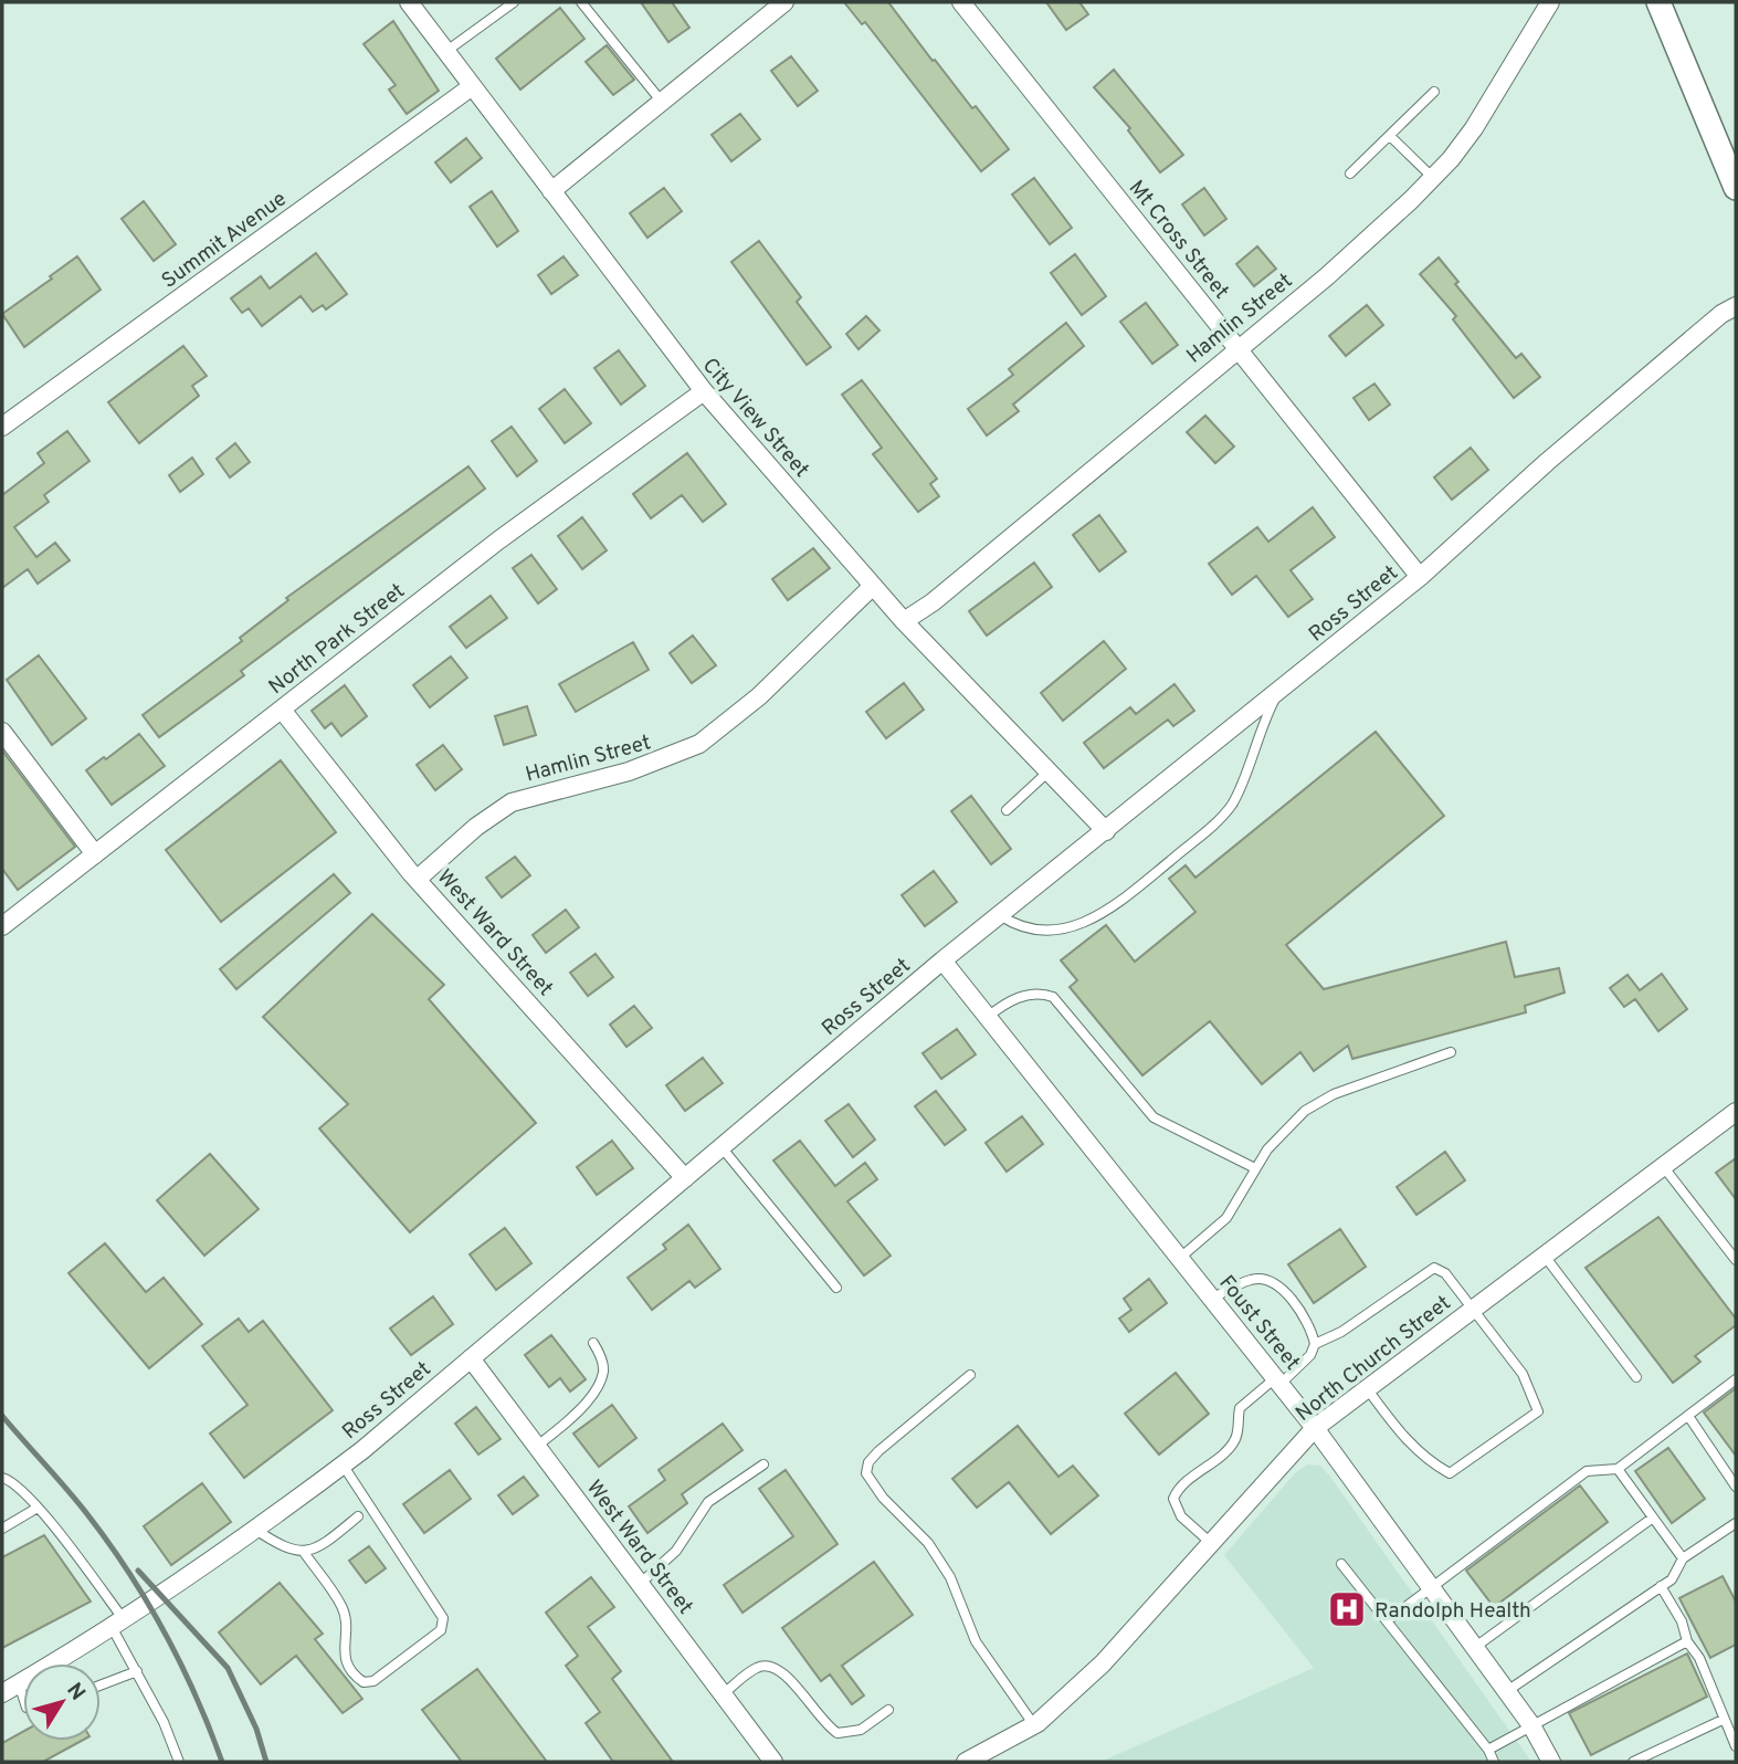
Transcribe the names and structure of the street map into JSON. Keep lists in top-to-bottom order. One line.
{"streets":{"street":["Summit Avenue","Mt Cross Street","Hamlin Street","City View Street","Ross Street","North Park Street","West Ward Street","Foust Street","North Church Street"]},"crossings":[["Summit Avenue","City View Street"],["Mt Cross Street","Hamlin Street"],["Mt Cross Street","Ross Street"],["Hamlin Street","City View Street"],["Hamlin Street","West Ward Street"],["City View Street","Ross Street"],["City View Street","North Park Street"],["Ross Street","West Ward Street"],["Ross Street","Foust Street"],["North Park Street","West Ward Street"],["Foust Street","North Church Street"]],"places":{"hospital":["Randolph Health"]},"north":"top right"}
